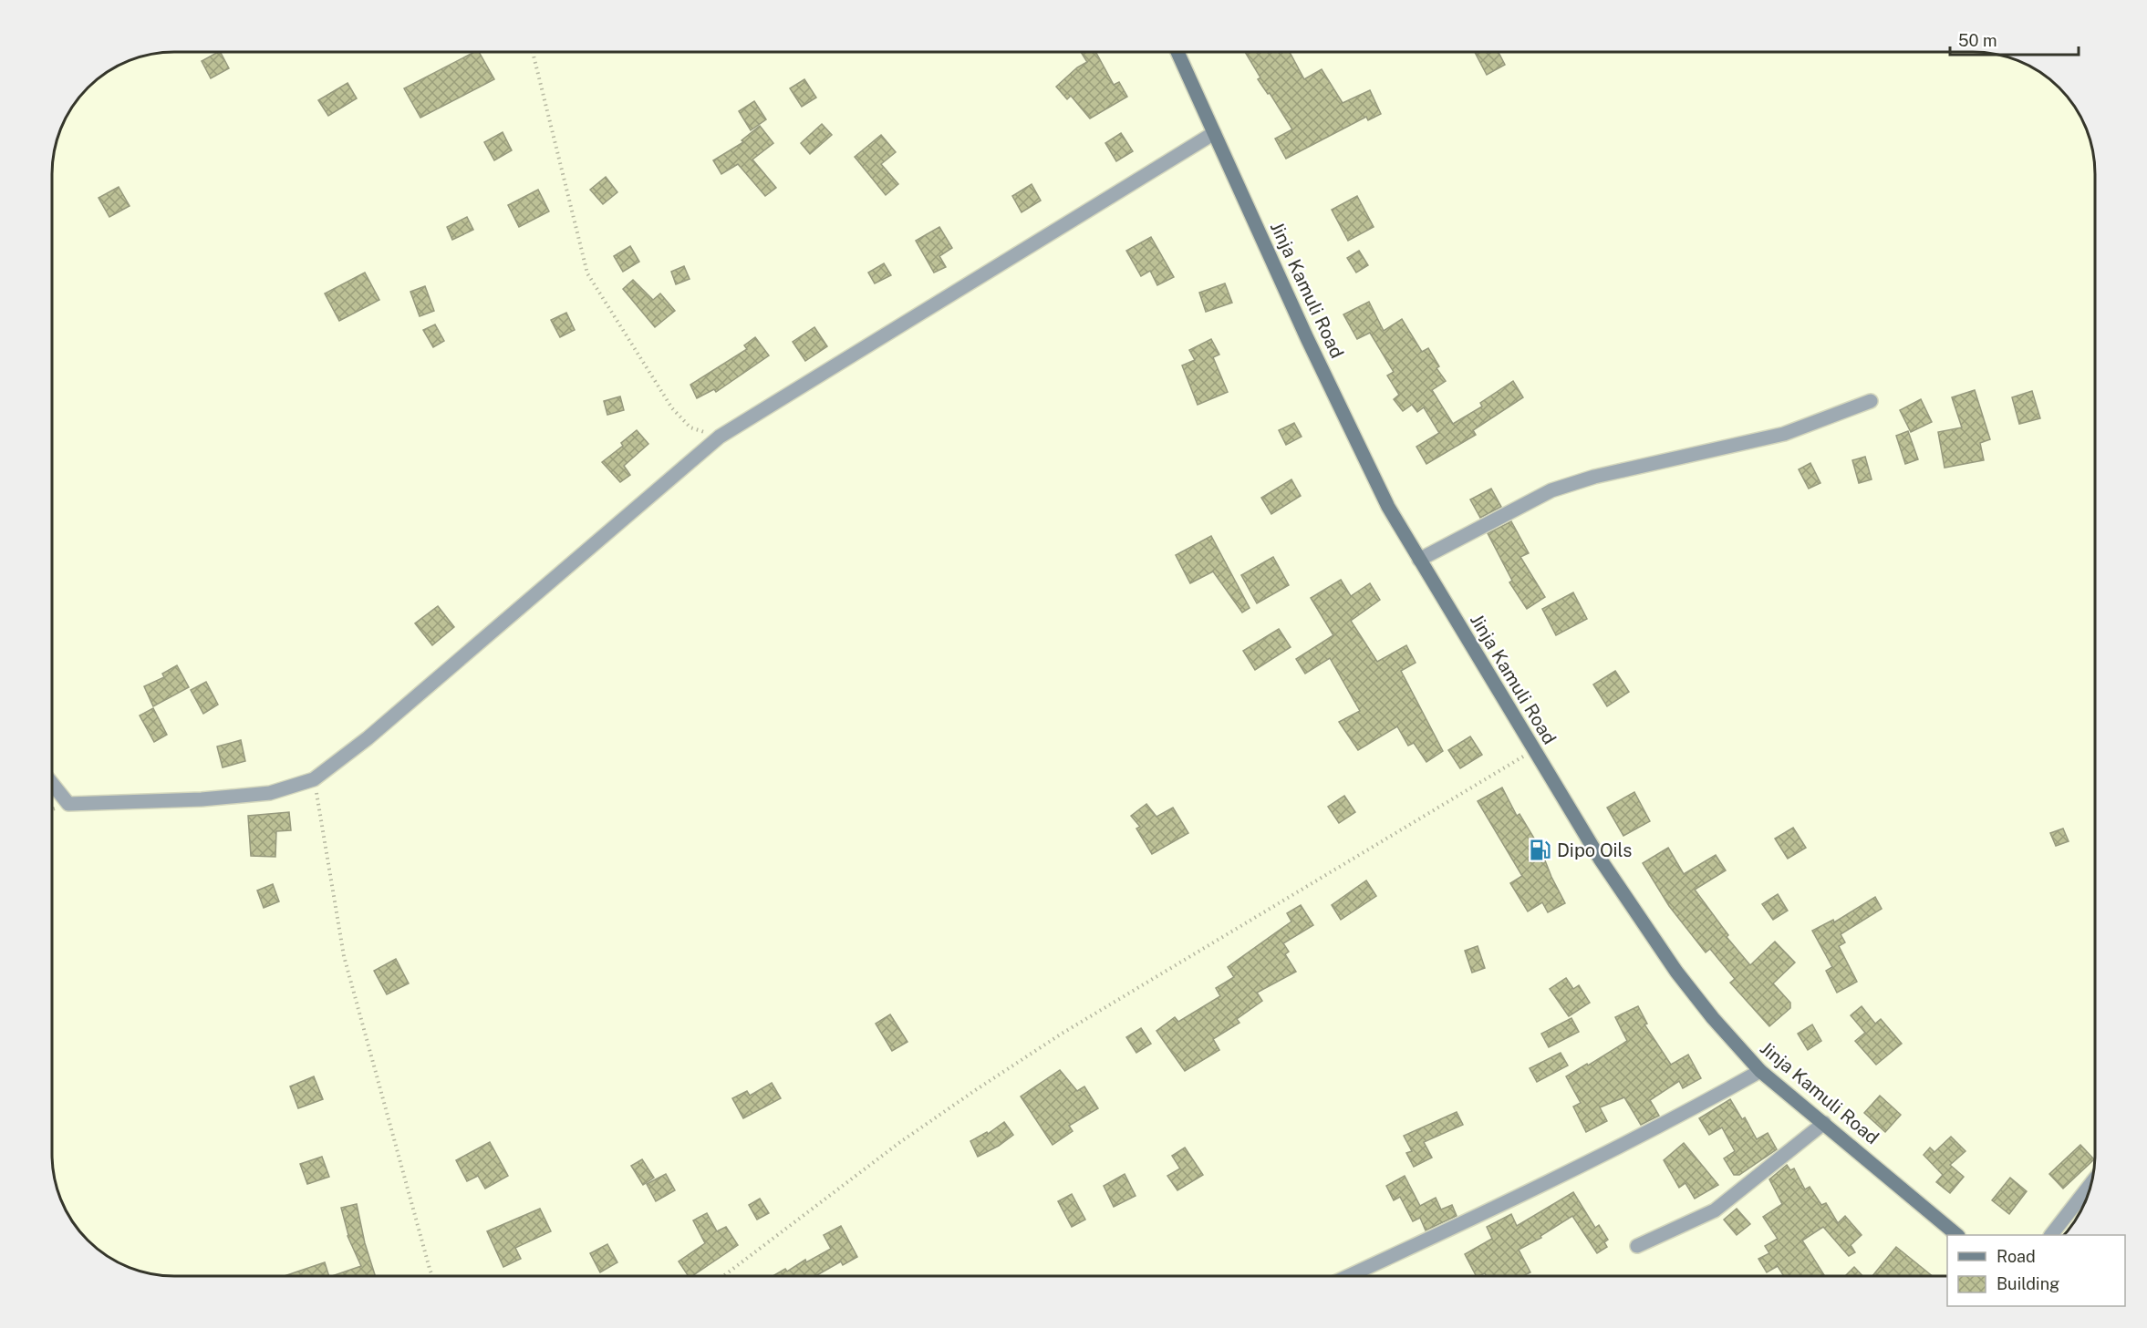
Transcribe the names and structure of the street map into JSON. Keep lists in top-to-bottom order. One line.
{"streets":{"main road":["Jinja Kamuli Road"]},"places":{"fuel station":["Dipo Oils"]},"legend":["Road","Building"],"scale_bar":"50 m"}
